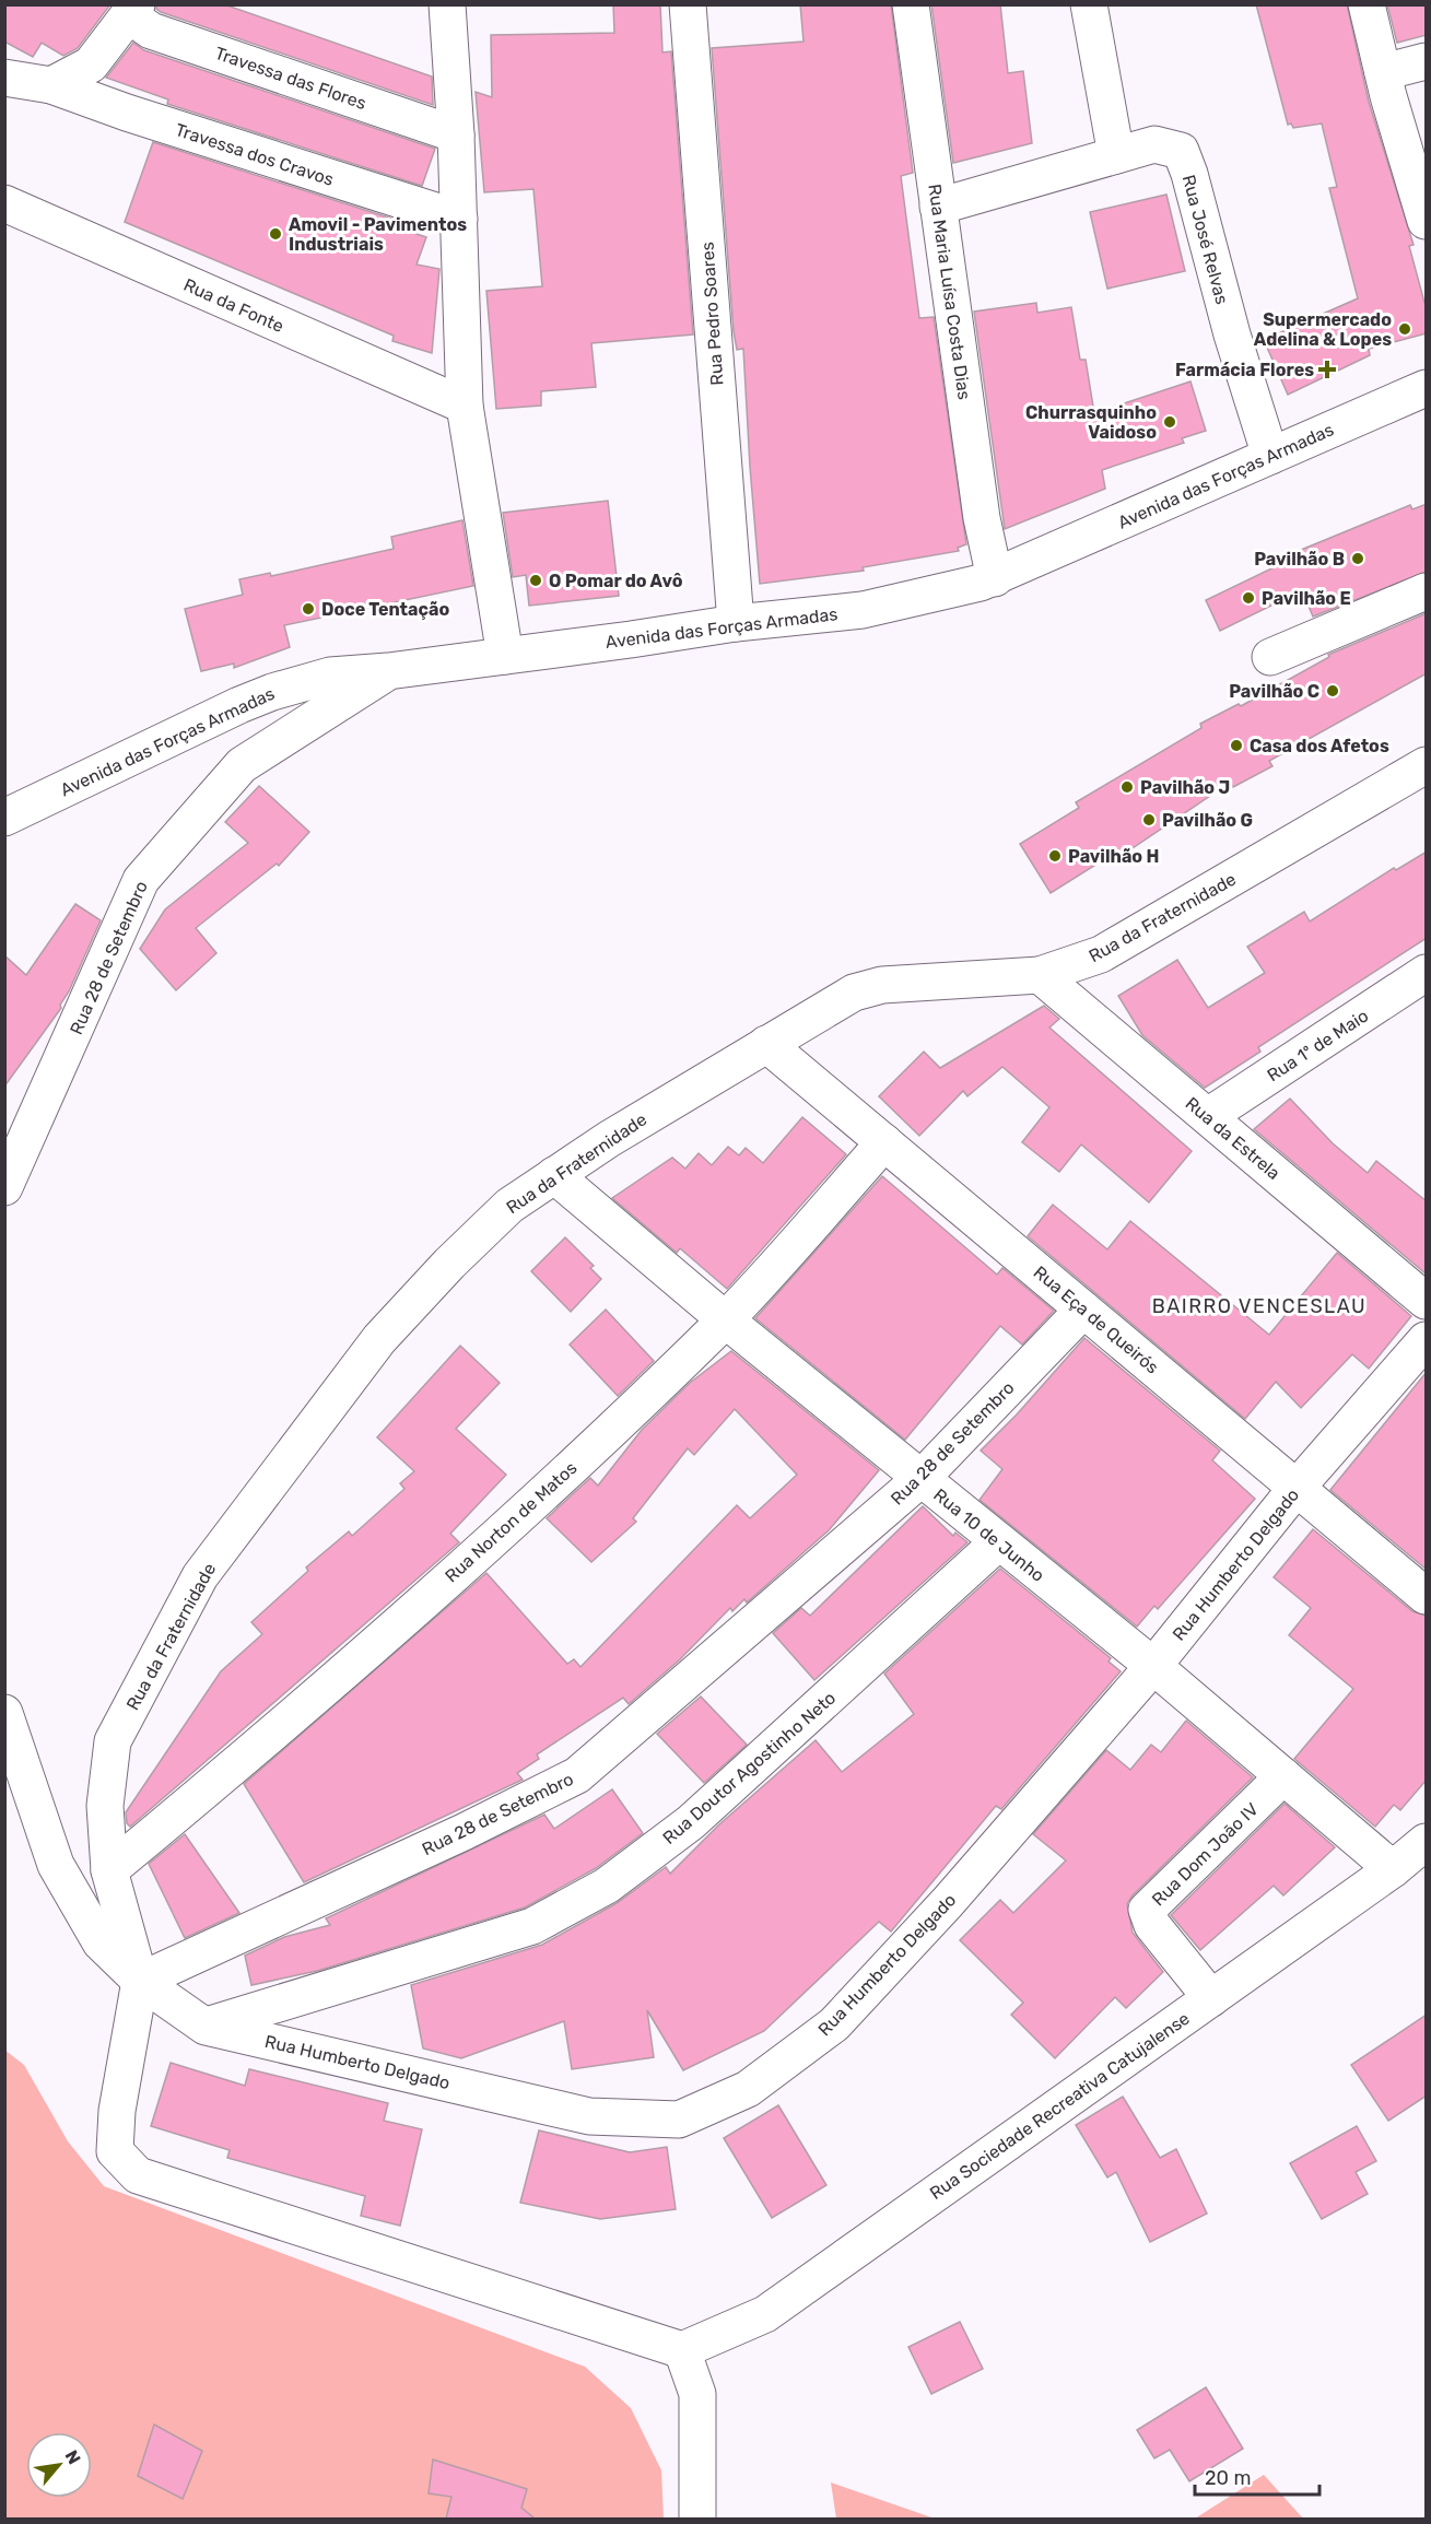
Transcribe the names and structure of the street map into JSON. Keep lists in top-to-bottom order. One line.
{"streets":{"street":["Travessa das Flores","Travessa dos Cravos","Rua José Relvas","Rua Maria Luísa Costa Dias","Rua da Fonte","Rua Pedro Soares","Avenida das Forças Armadas","Rua da Fraternidade","Rua 28 de Setembro","Rua 1º de Maio","Rua da Estrela","Rua Eça de Queirós","Rua Norton de Matos","Rua 10 de Junho","Rua Humberto Delgado","Rua Doutor Agostinho Neto","Rua Dom Joāo IV","Rua Sociedade Recreativa Catujalense"]},"crossings":[["Rua José Relvas","Rua Maria Luísa Costa Dias"],["Rua José Relvas","Avenida das Forças Armadas"],["Rua Maria Luísa Costa Dias","Avenida das Forças Armadas"],["Rua Pedro Soares","Avenida das Forças Armadas"],["Avenida das Forças Armadas","Rua 28 de Setembro"],["Rua da Fraternidade","Rua 28 de Setembro"],["Rua da Fraternidade","Rua da Estrela"],["Rua da Fraternidade","Rua Eça de Queirós"],["Rua da Fraternidade","Rua Norton de Matos"],["Rua da Fraternidade","Rua 10 de Junho"],["Rua da Fraternidade","Rua Humberto Delgado"],["Rua 28 de Setembro","Rua Eça de Queirós"],["Rua 28 de Setembro","Rua 10 de Junho"],["Rua 28 de Setembro","Rua Humberto Delgado"],["Rua 1º de Maio","Rua da Estrela"],["Rua Eça de Queirós","Rua Norton de Matos"],["Rua Eça de Queirós","Rua Humberto Delgado"],["Rua Norton de Matos","Rua 10 de Junho"],["Rua 10 de Junho","Rua Humberto Delgado"],["Rua 10 de Junho","Rua Doutor Agostinho Neto"],["Rua 10 de Junho","Rua Dom Joāo IV"],["Rua 10 de Junho","Rua Sociedade Recreativa Catujalense"],["Rua Humberto Delgado","Rua Doutor Agostinho Neto"],["Rua Dom Joāo IV","Rua Sociedade Recreativa Catujalense"]],"districts":["BAIRRO VENCESLAU"],"places":{"other":["Amovil - Pavimentos Industriais","Supermercado Adelina & Lopes","Churrasquinho Vaidoso","Pavilhão B","O Pomar do Avô","Pavilhão E","Doce Tentação","Pavilhão C","Casa dos Afetos","Pavilhão J","Pavilhão G","Pavilhão H"],"health":["Farmácia Flores"]},"scale_bar":"20 m","north":"top right"}
